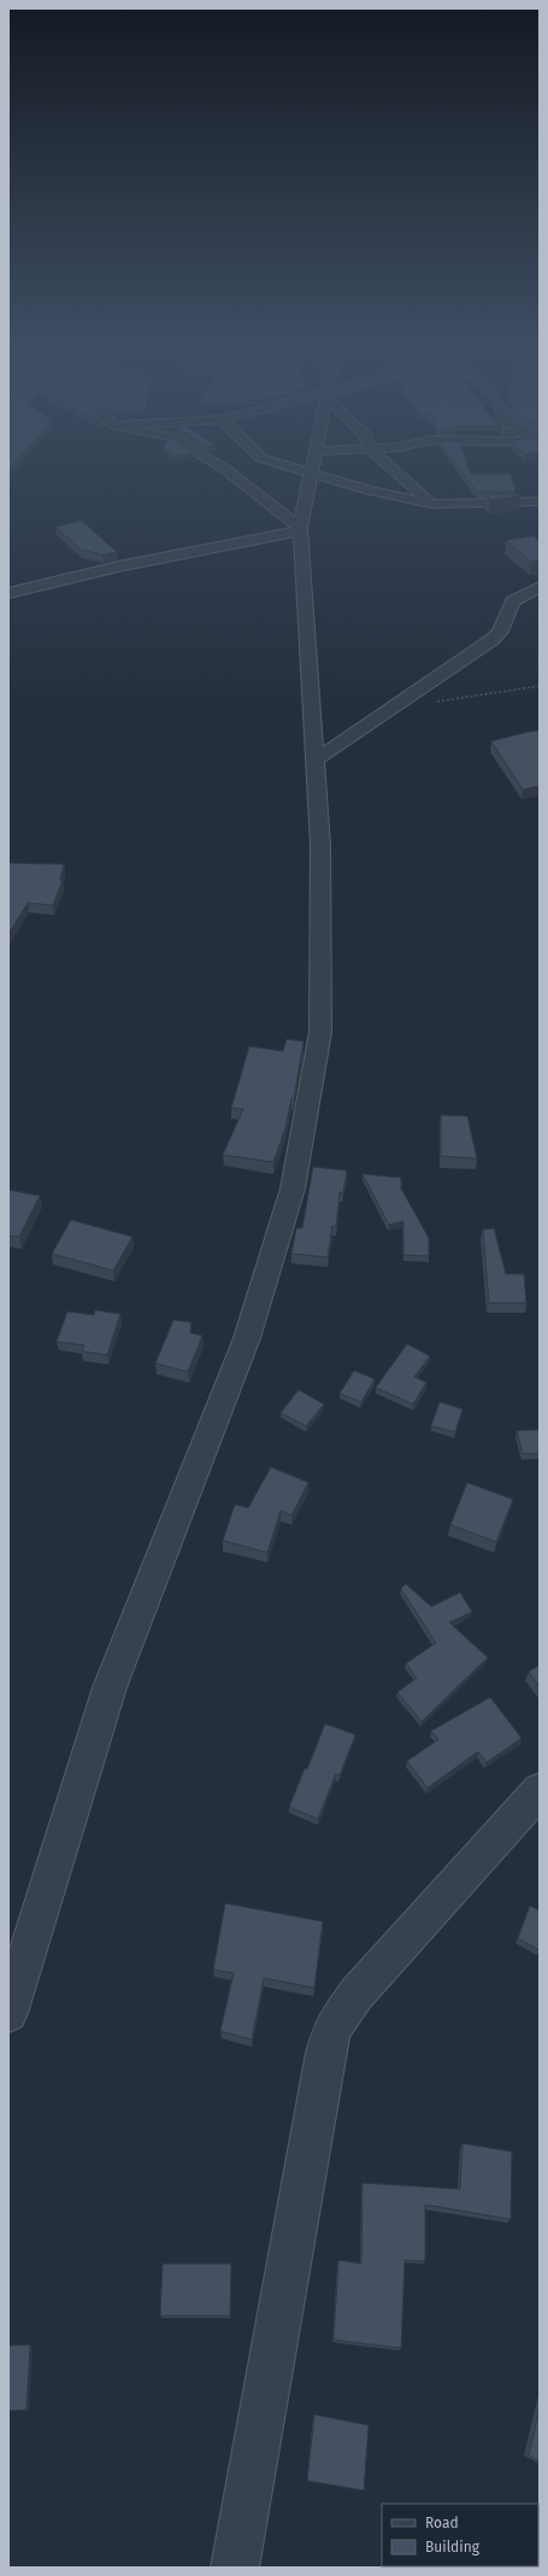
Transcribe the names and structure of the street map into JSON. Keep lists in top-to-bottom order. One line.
{"legend":["Road","Building"]}
